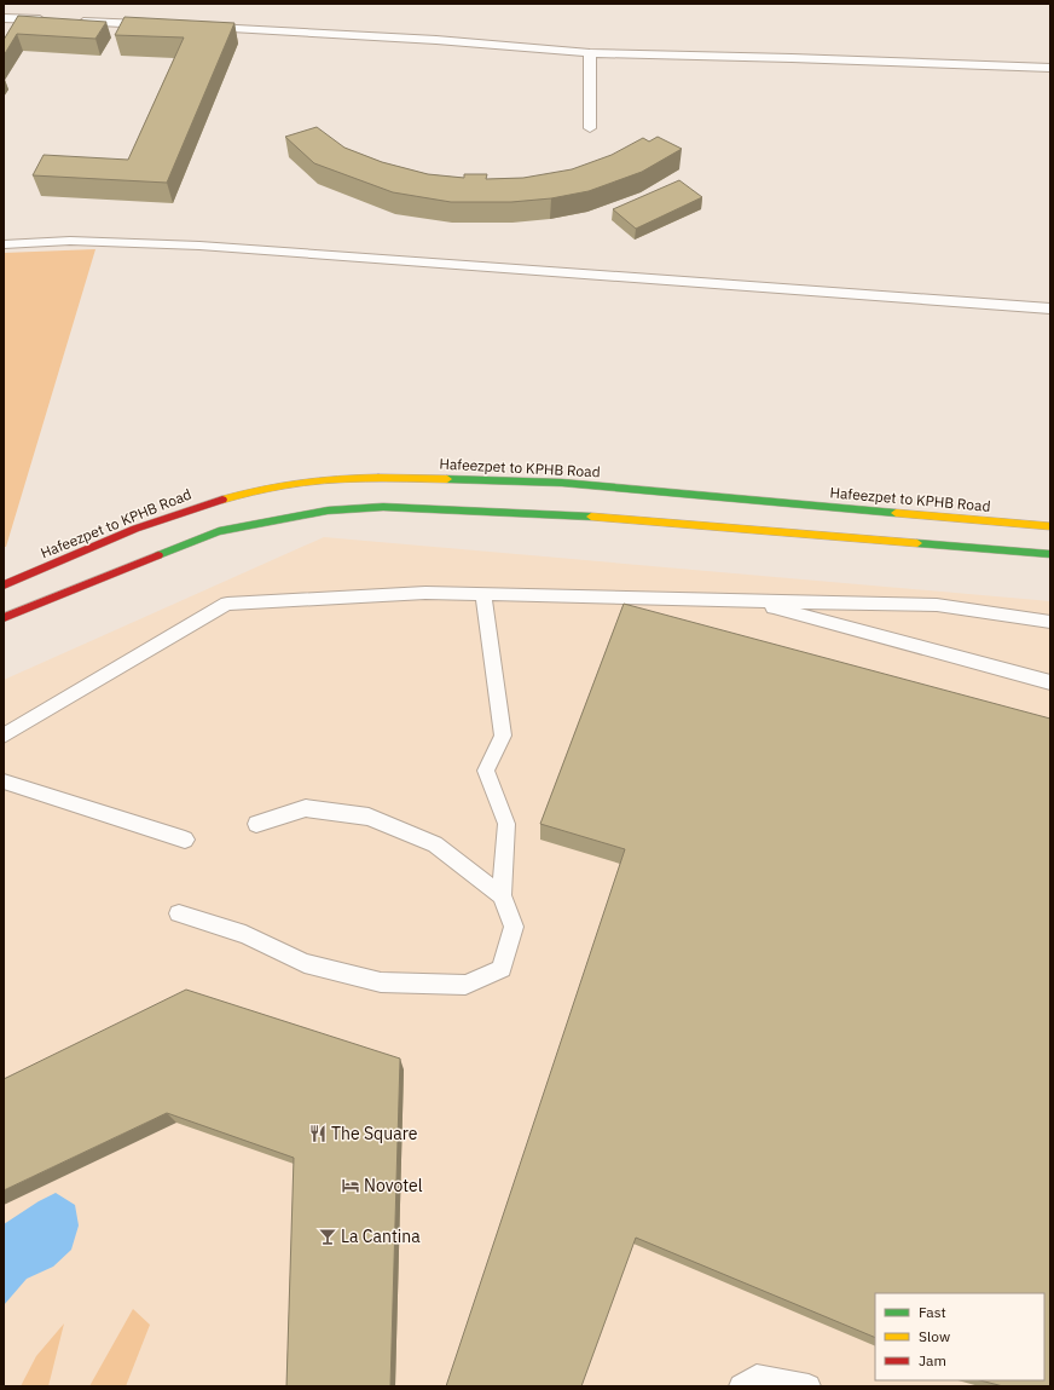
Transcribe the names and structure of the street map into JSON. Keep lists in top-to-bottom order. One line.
{"streets":{"main road":["Hafeezpet to KPHB Road"]},"places":{"restaurant":["The Square"],"hotel":["Novotel"],"bar":["La Cantina"]},"legend":["Fast","Slow","Jam"]}
